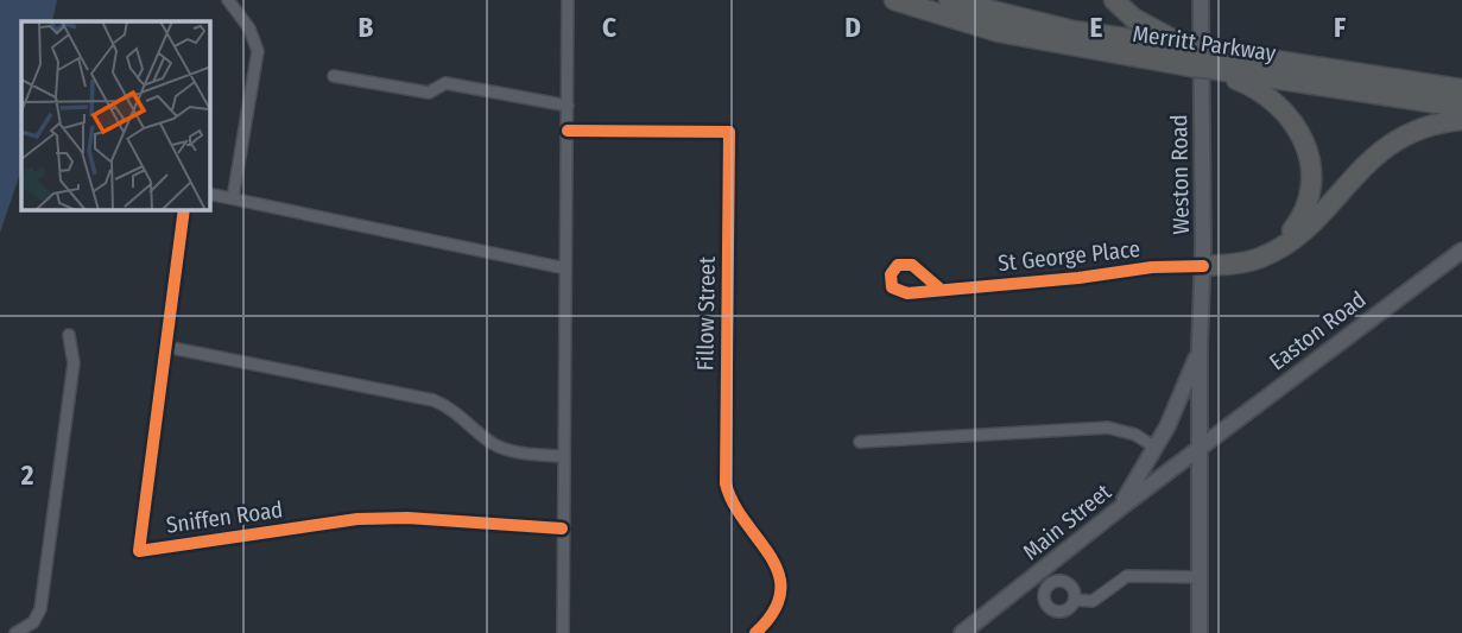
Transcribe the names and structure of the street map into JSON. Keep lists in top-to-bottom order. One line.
{"streets":{"highway":["Merritt Parkway"],"main road":["Weston Road","Easton Road","Main Street"],"street":["St George Place","Fillow Street","Sniffen Road"]},"crossings":[["Weston Road","St George Place"],["Weston Road","Easton Road"],["Weston Road","Main Street"],["Easton Road","Main Street"]],"grid":{"columns":["B","C","D","E","F"],"rows":["2"]}}
